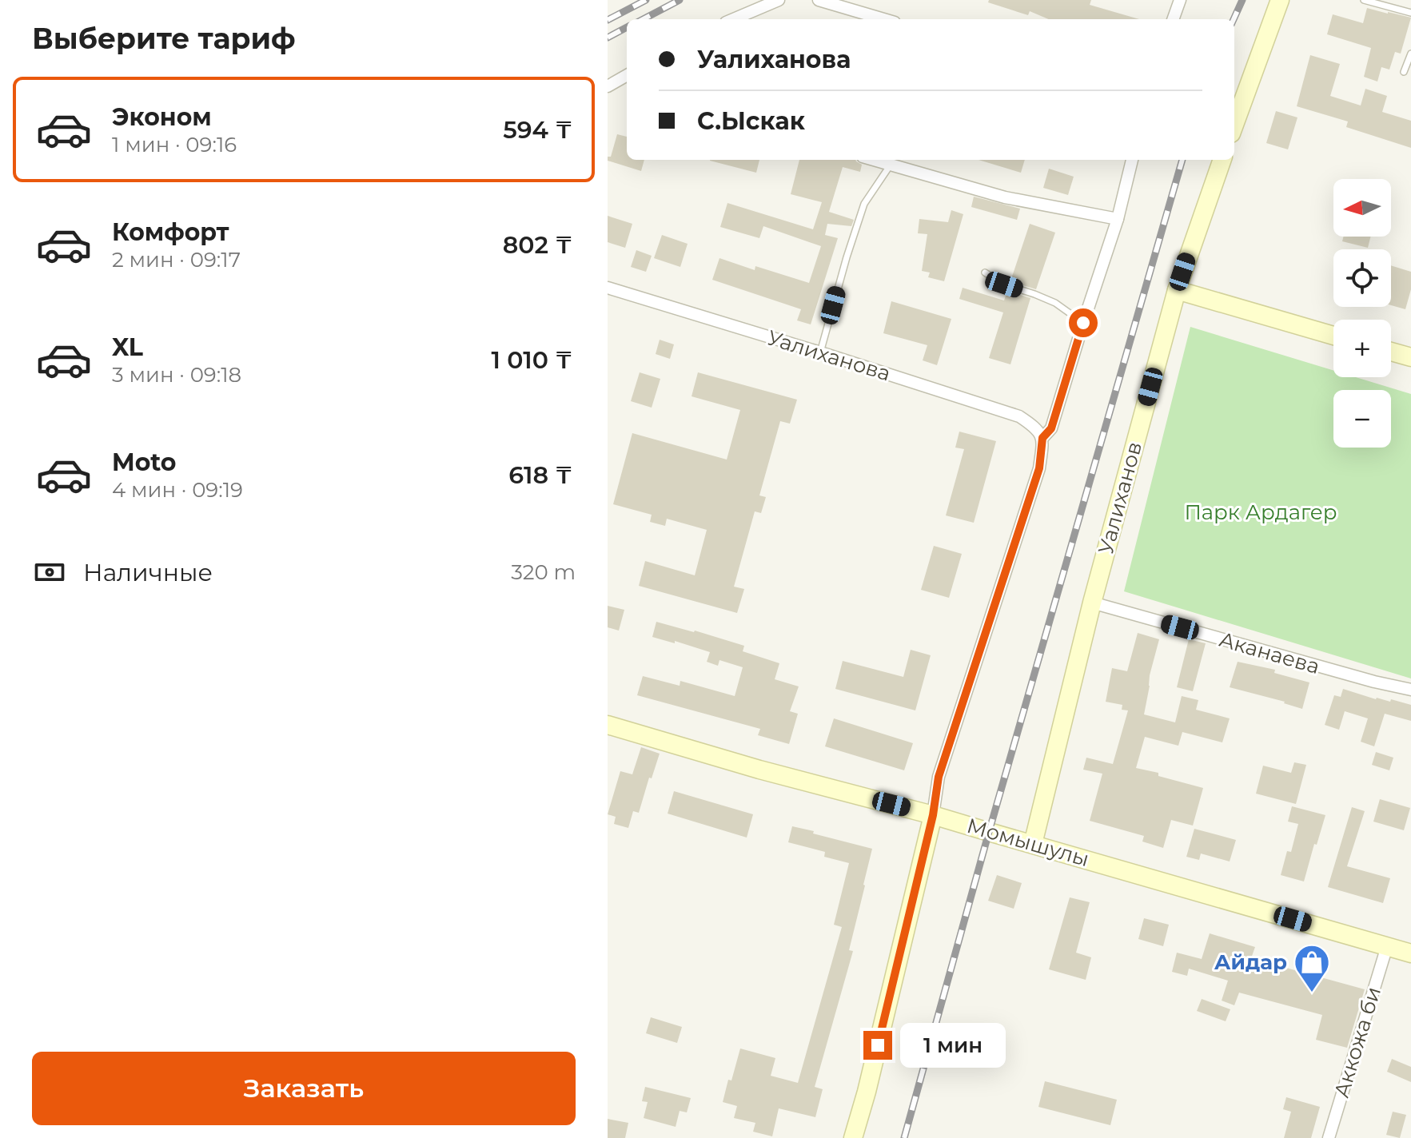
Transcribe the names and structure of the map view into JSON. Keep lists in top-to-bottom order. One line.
{"streets":{"street":["Уалиханова","Уалиханов","Аканаева","Момышулы","Аккожа би"]},"crossings":[["Уалиханов","Аканаева"],["Уалиханов","Момышулы"],["Момышулы","Аккожа би"]],"parks":["Парк Ардагер"],"places":{"shop":["Айдар"]},"north":"left","page":{"heading":"Выберите тариф","banner":["Уалиханова","С.Ыскак"],"list":[{"name":"Эконом","note":"1 мин · 09:16","value":"594 ₸"},{"name":"Комфорт","note":"2 мин · 09:17","value":"802 ₸"},{"name":"XL","note":"3 мин · 09:18","value":"1 010 ₸"},{"name":"Moto","note":"4 мин · 09:19","value":"618 ₸"}],"map_buttons":["+","−"],"pay":["Наличные","320 m"],"bubble":"1 мин","buttons":"Заказать"}}
